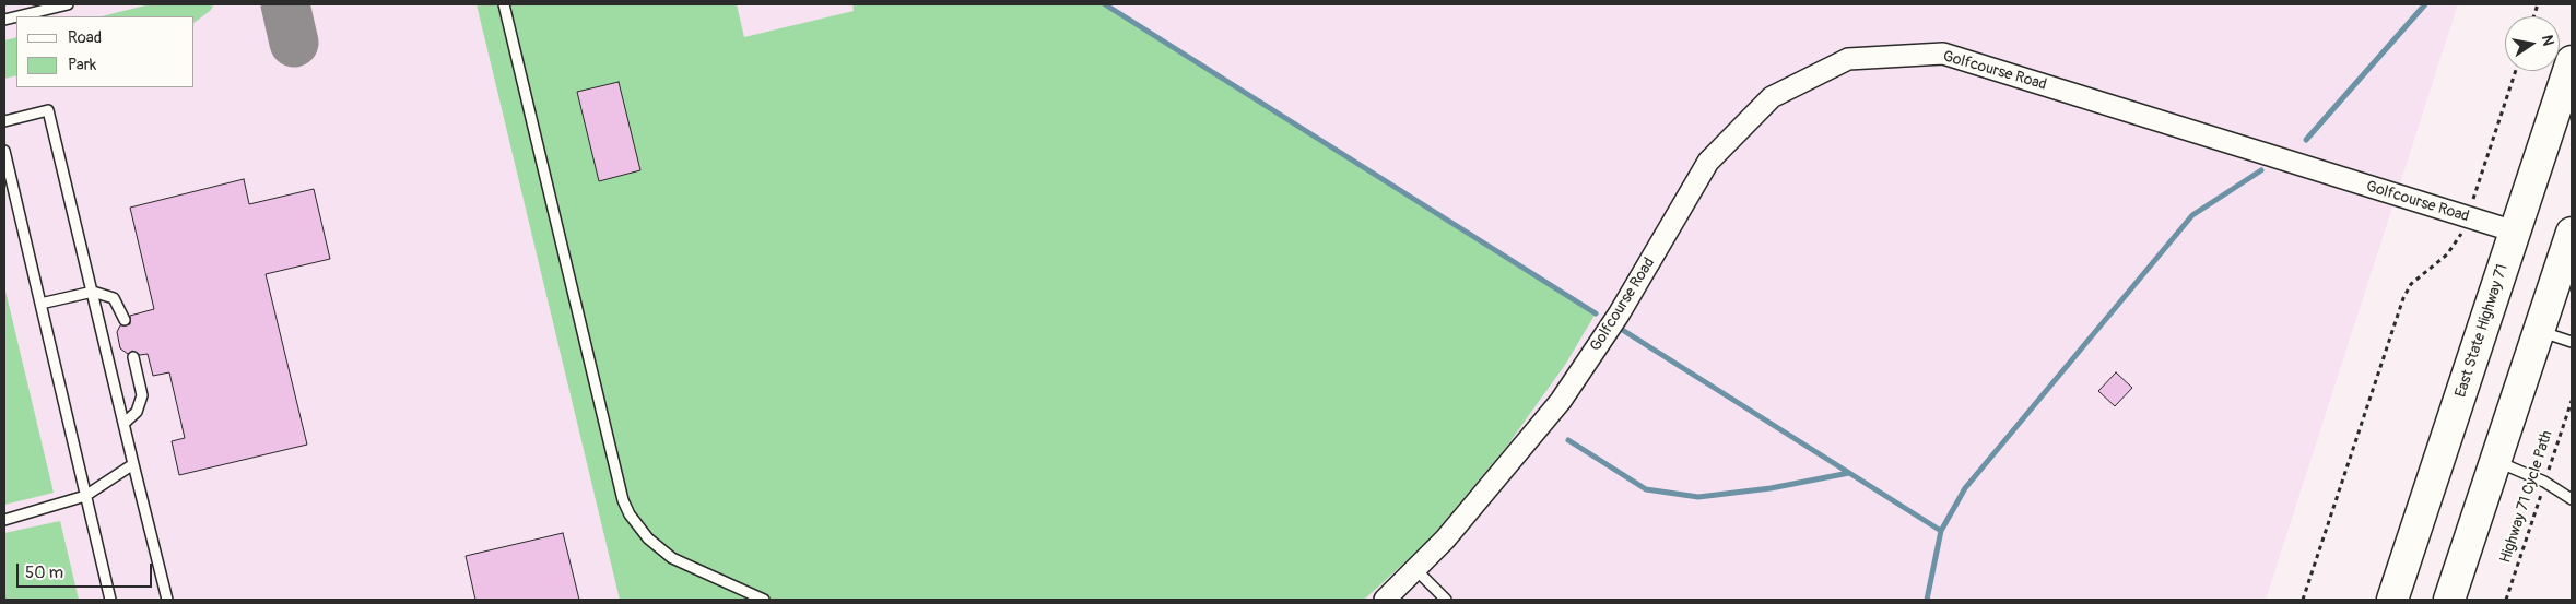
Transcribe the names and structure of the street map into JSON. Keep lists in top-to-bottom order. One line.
{"streets":{"highway":["East State Highway 71"],"street":["Golfcourse Road"],"path":["Highway 71 Cycle Path"]},"crossings":[["Golfcourse Road","East State Highway 71"]],"legend":["Road","Park"],"scale_bar":"50 m","north":"right"}
